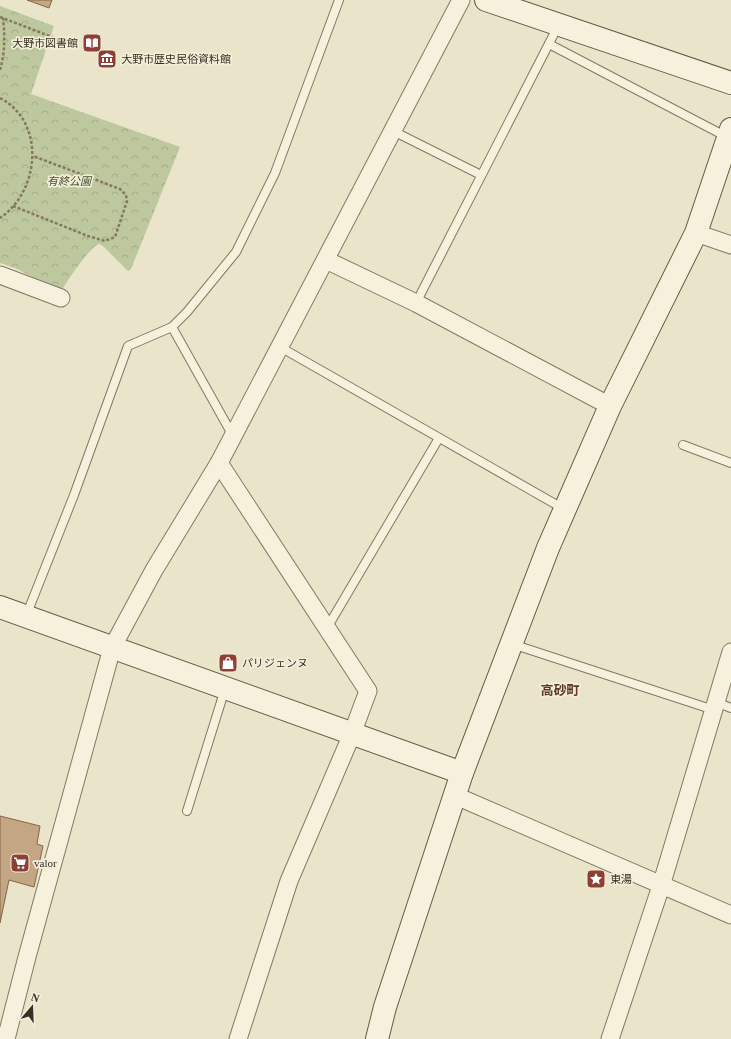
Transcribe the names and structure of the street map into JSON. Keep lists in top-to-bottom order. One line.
{"districts":["高砂町"],"parks":["有終公園"],"places":{"library":["大野市図書館"],"museum":["大野市歴史民俗資料館"],"shop":["パリジェンヌ"],"supermarket":["valor"],"place":["東湯"]},"north":"top"}
